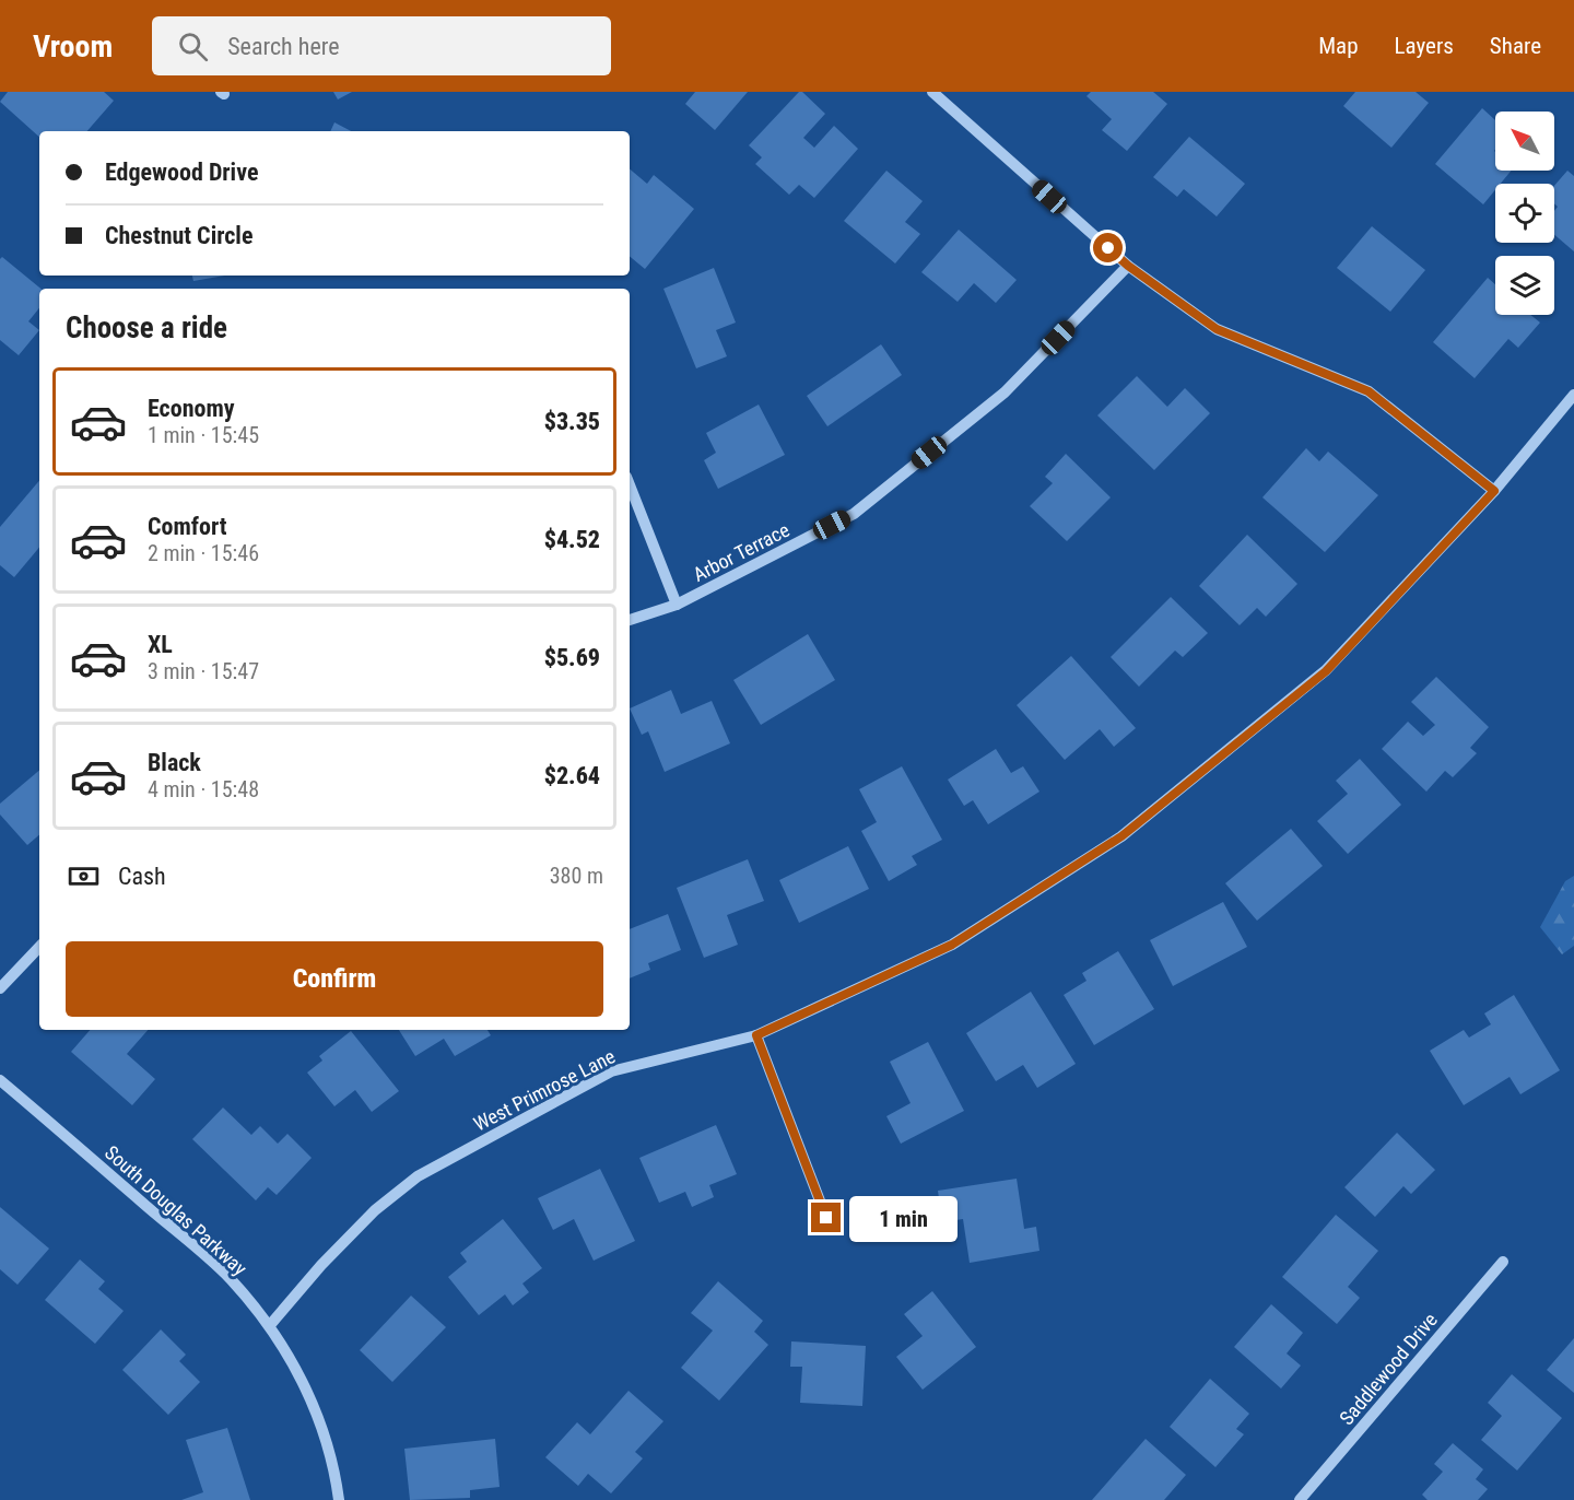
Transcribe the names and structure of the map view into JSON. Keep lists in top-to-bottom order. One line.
{"streets":{"street":["Arbor Terrace","West Primrose Lane","South Douglas Parkway","Saddlewood Drive"]},"crossings":[["West Primrose Lane","South Douglas Parkway"]],"north":"top left","page":{"header":"Vroom","search":"Search here","nav":["Map","Layers","Share"],"banner":["Edgewood Drive","Chestnut Circle"],"heading":"Choose a ride","list":[{"name":"Economy","note":"1 min · 15:45","value":"$3.35"},{"name":"Comfort","note":"2 min · 15:46","value":"$4.52"},{"name":"XL","note":"3 min · 15:47","value":"$5.69"},{"name":"Black","note":"4 min · 15:48","value":"$2.64"}],"pay":["Cash","380 m"],"buttons":"Confirm","bubble":"1 min"}}
